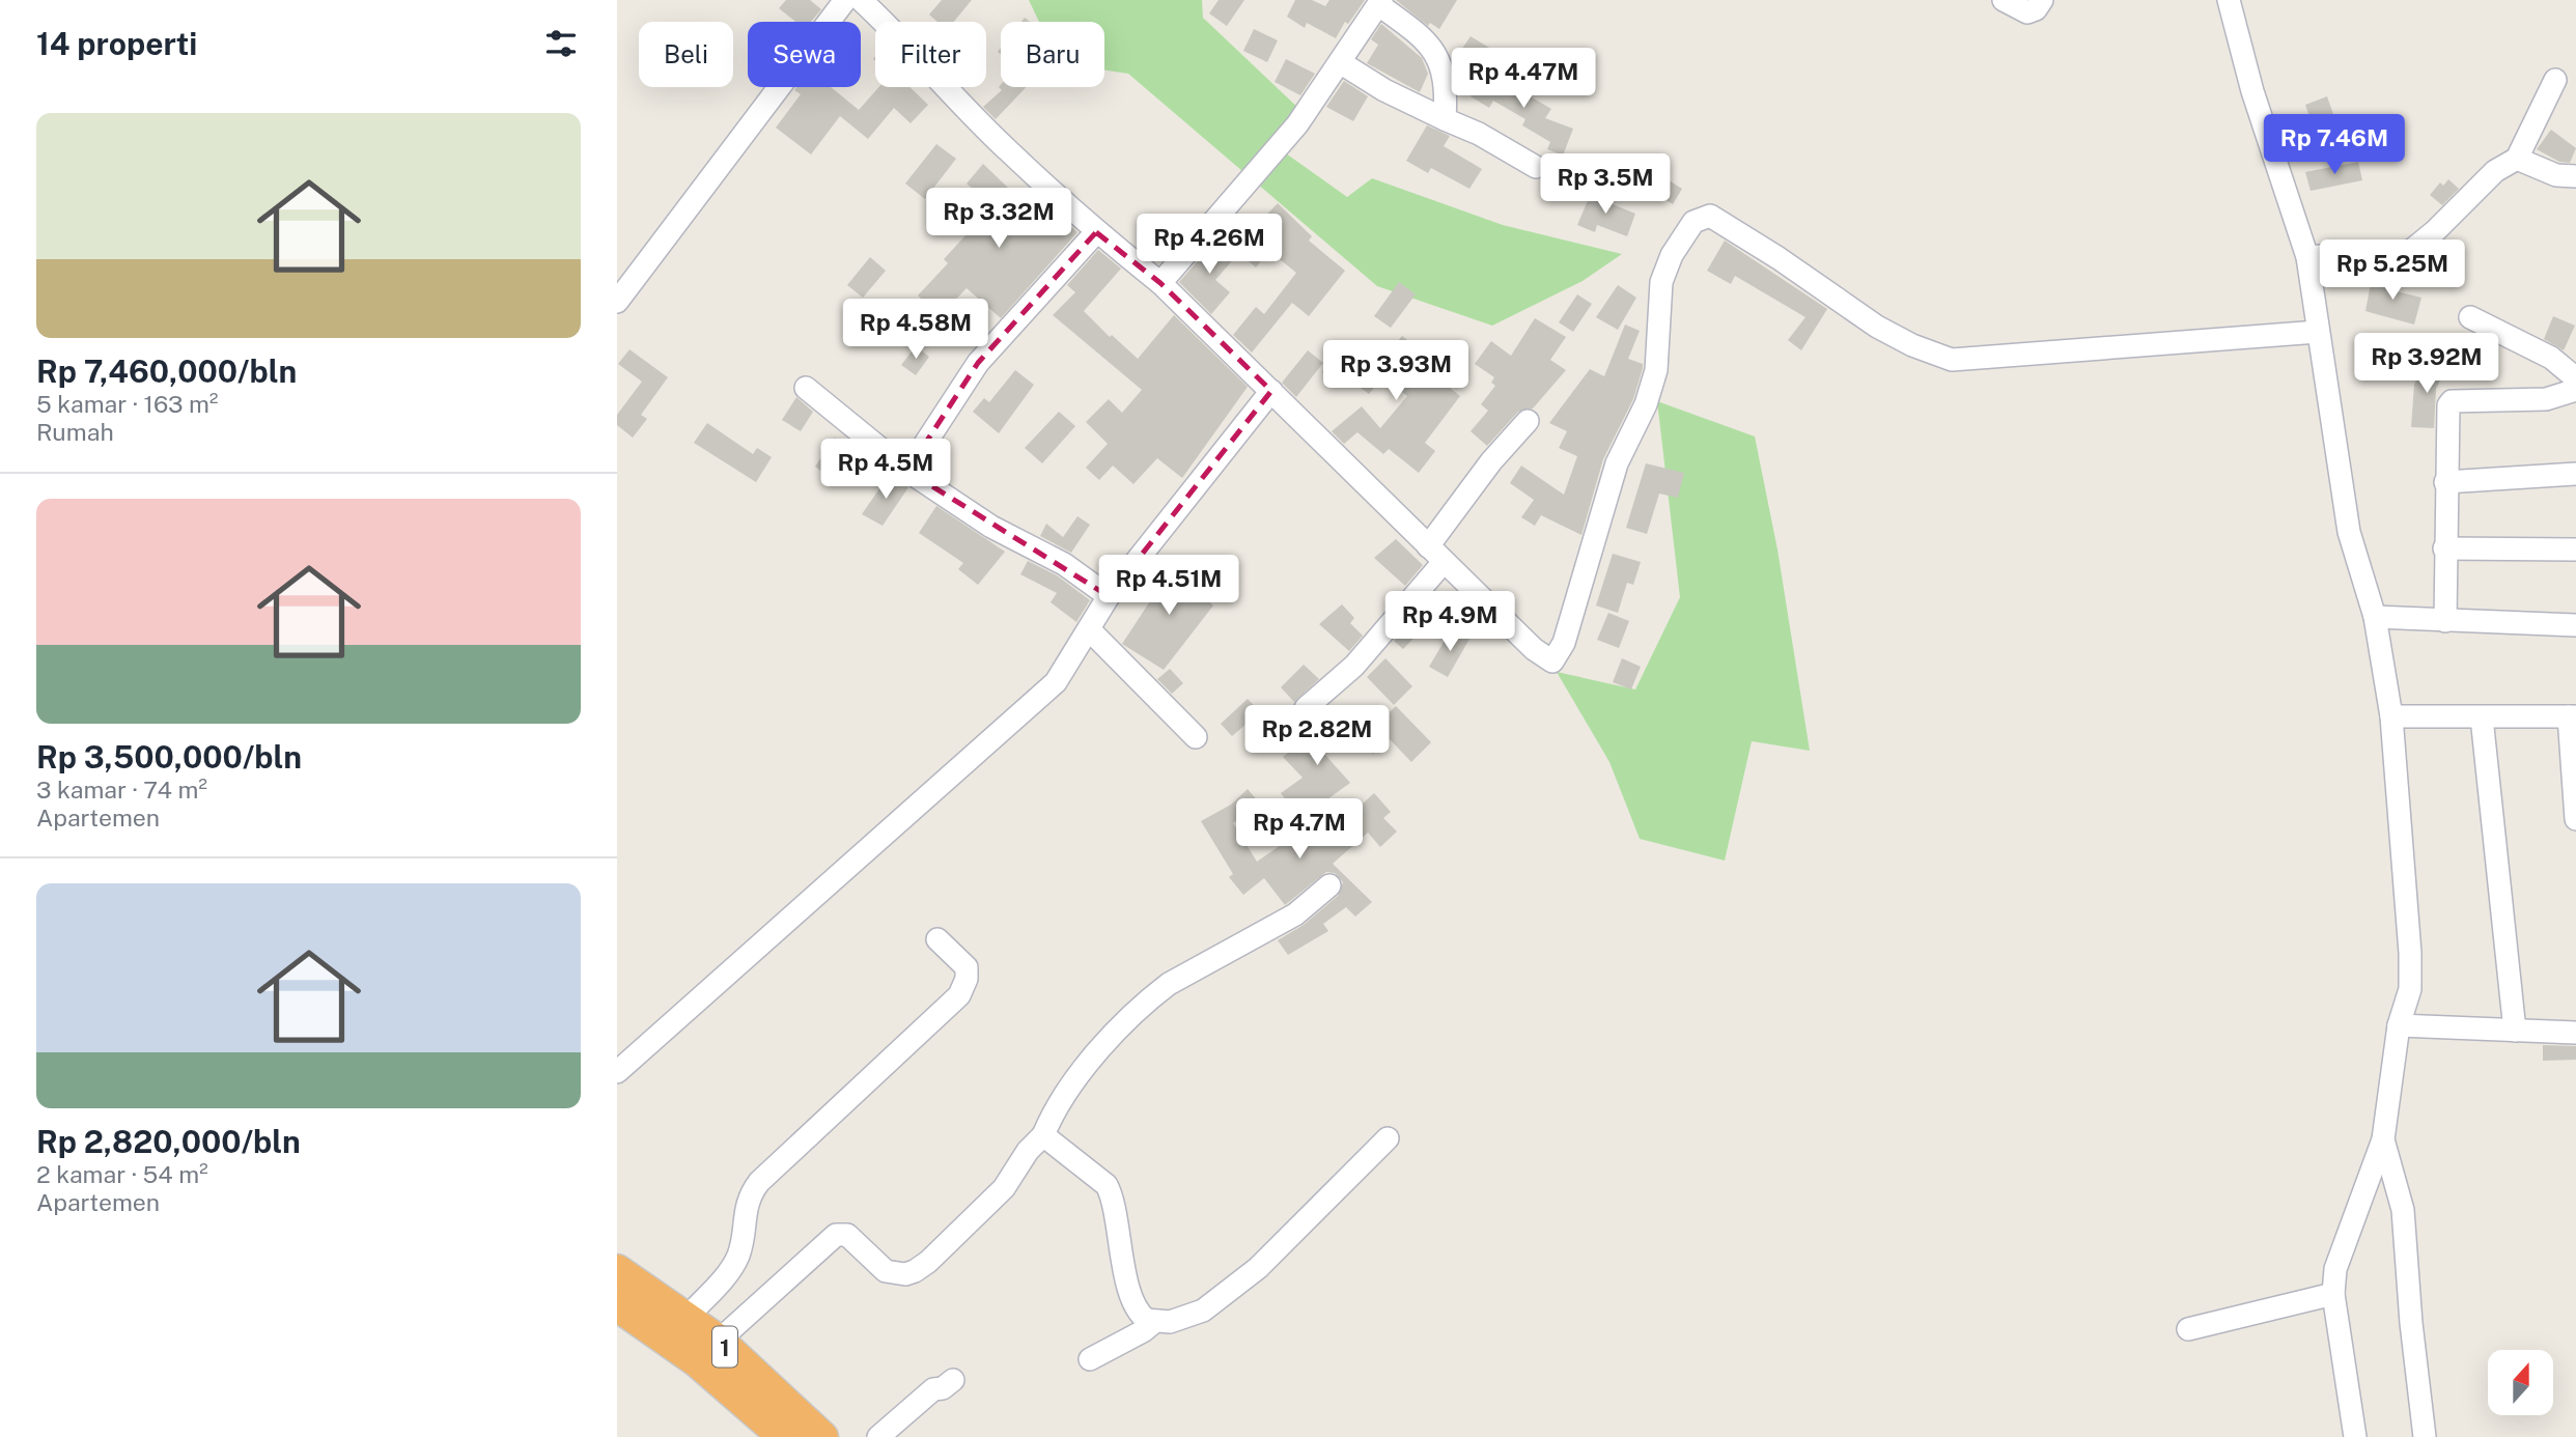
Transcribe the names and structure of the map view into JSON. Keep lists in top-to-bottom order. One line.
{"streets":{"highway":["1"]},"north":"top","page":{"heading":"14 properti","chip":["Beli","Sewa","Filter","Baru"],"price":["Rp 4.47M","Rp 7.46M","Rp 3.5M","Rp 3.32M","Rp 4.26M","Rp 5.25M","Rp 4.58M","Rp 3.92M","Rp 3.93M","Rp 4.5M","Rp 4.51M","Rp 4.9M","Rp 2.82M","Rp 4.7M"],"list":[{"name":"Rp 7,460,000/bln","note":"5 kamar · 163 m² · Rumah"},{"name":"Rp 3,500,000/bln","note":"3 kamar · 74 m² · Apartemen"},{"name":"Rp 2,820,000/bln","note":"2 kamar · 54 m² · Apartemen"}]}}
